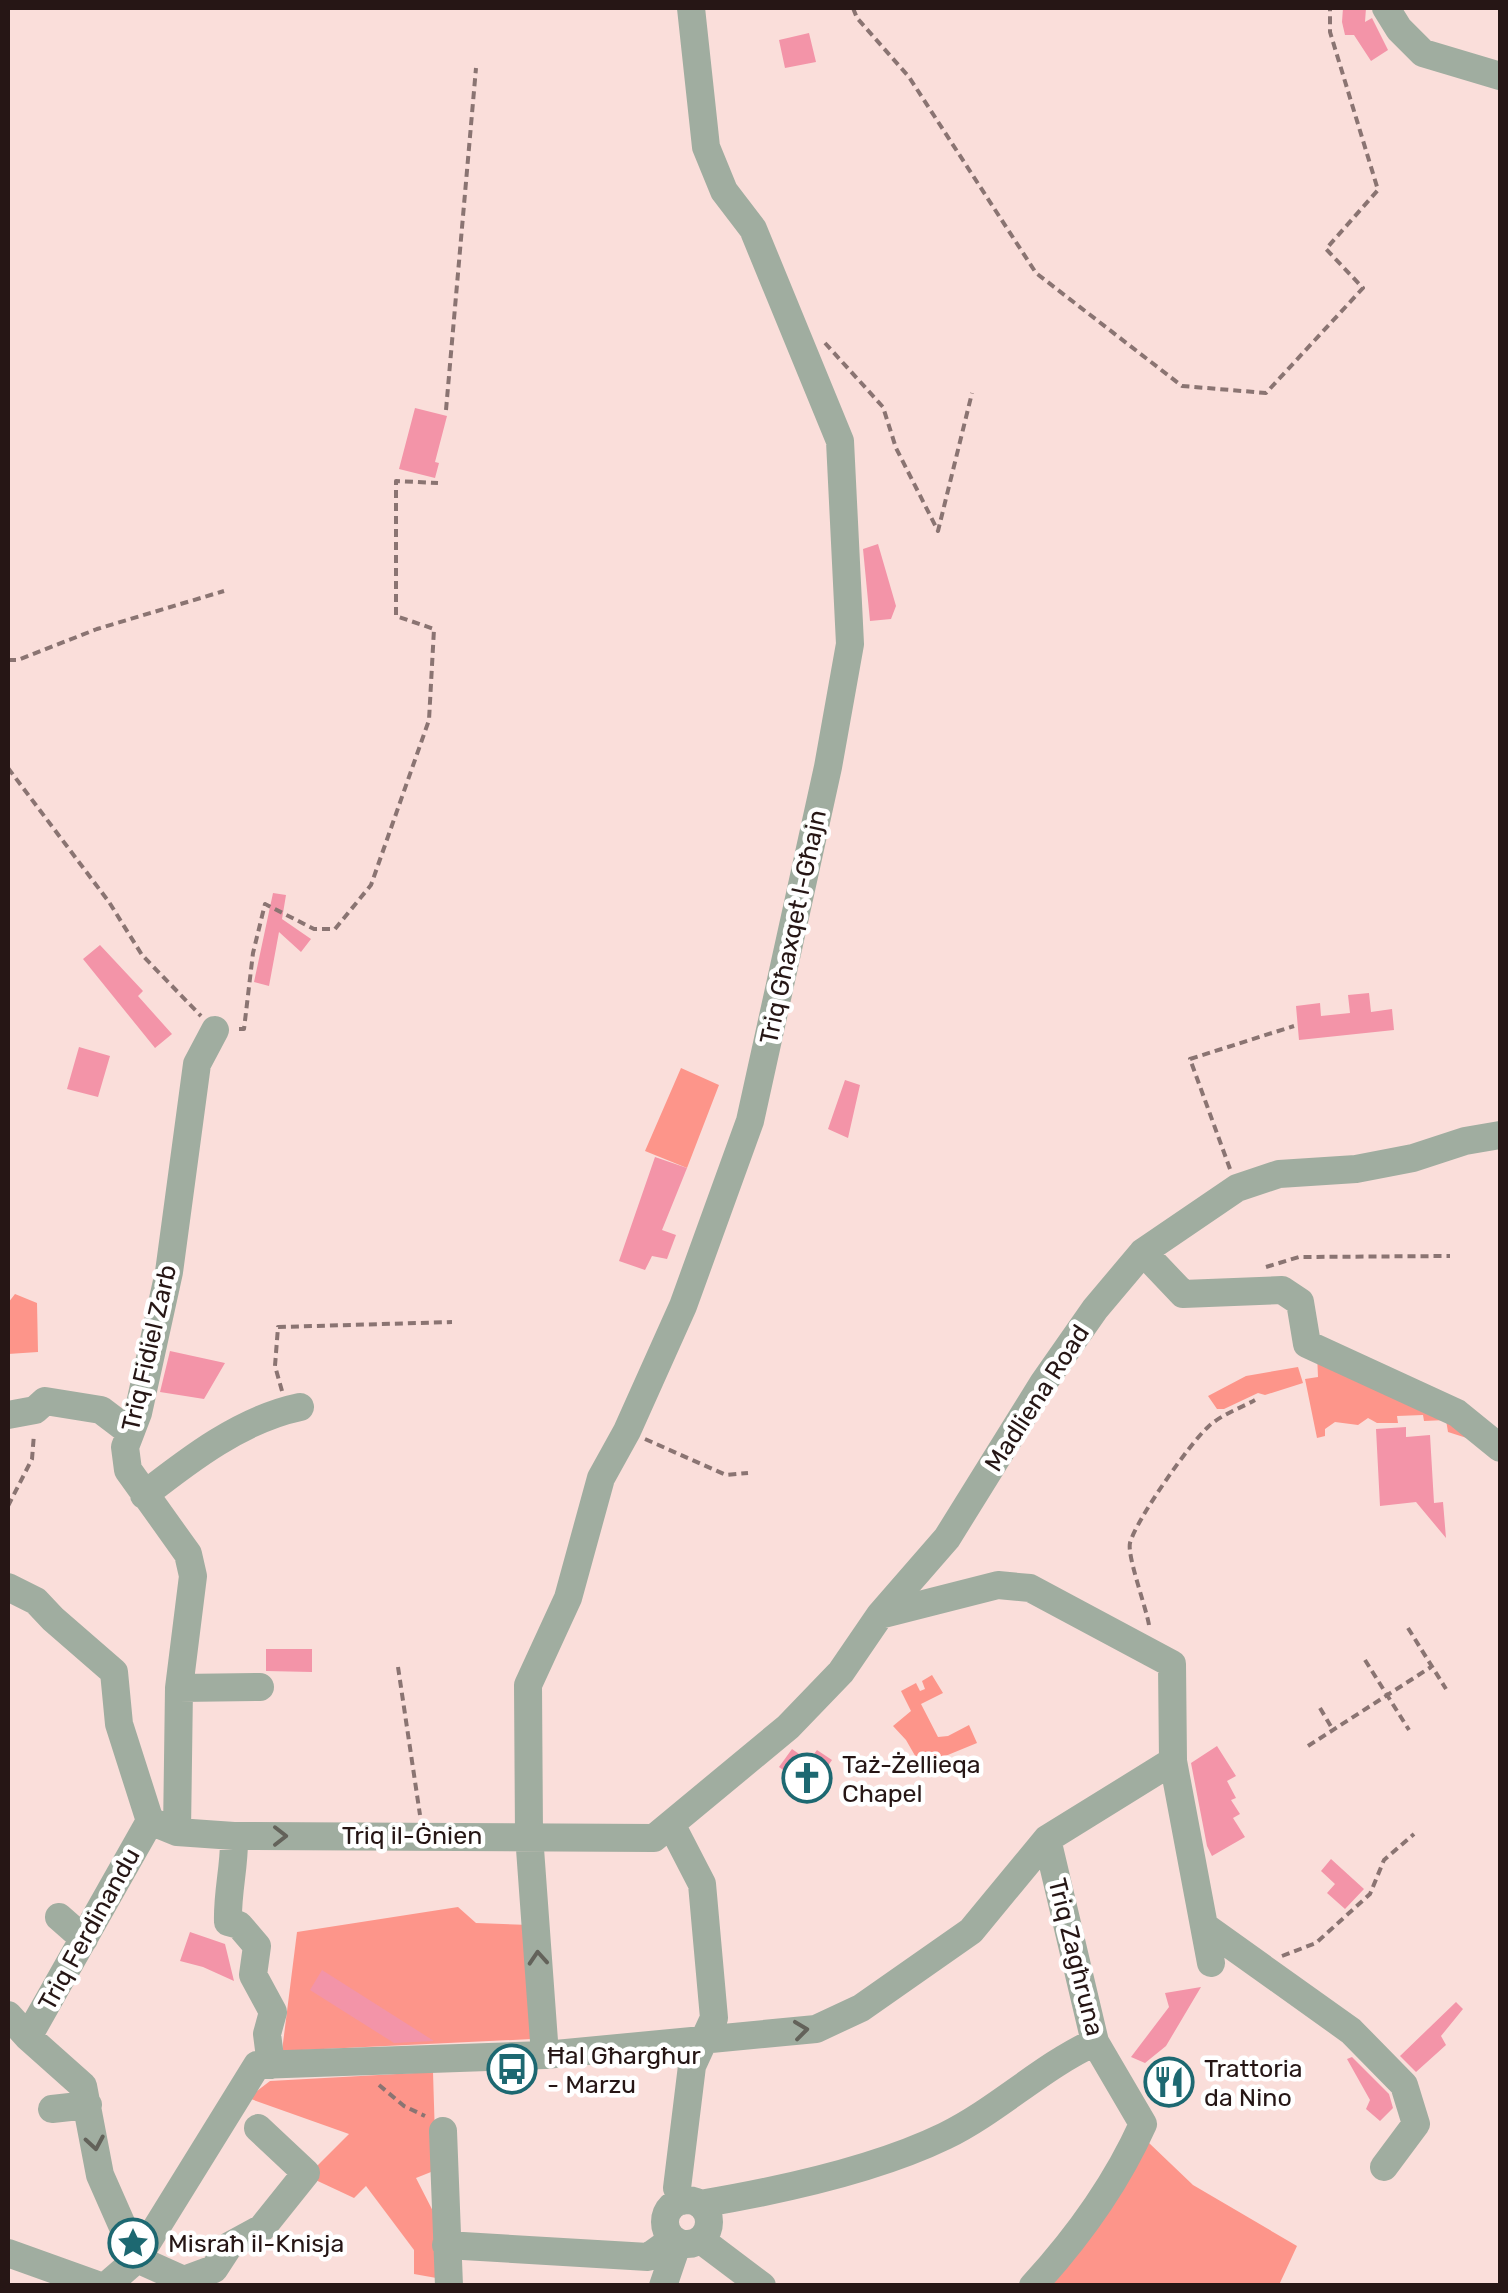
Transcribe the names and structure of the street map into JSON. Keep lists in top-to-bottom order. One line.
{"streets":{"street":["Triq Għaxqet l-Għajn","Triq Fidiel Zarb","Madliena Road","Triq il-Ġnien","Triq Ferdinandu","Triq Zagħruna"]},"crossings":[["Triq Għaxqet l-Għajn","Triq il-Ġnien"],["Triq Fidiel Zarb","Triq il-Ġnien"],["Madliena Road","Triq il-Ġnien"],["Triq il-Ġnien","Triq Ferdinandu"]],"places":{"church":["Taż-Żellieqa Chapel"],"bus stop":["Ħal Għargħur - Marzu"],"restaurant":["Trattoria da Nino"],"place":["Misraħ il-Knisja"]}}
